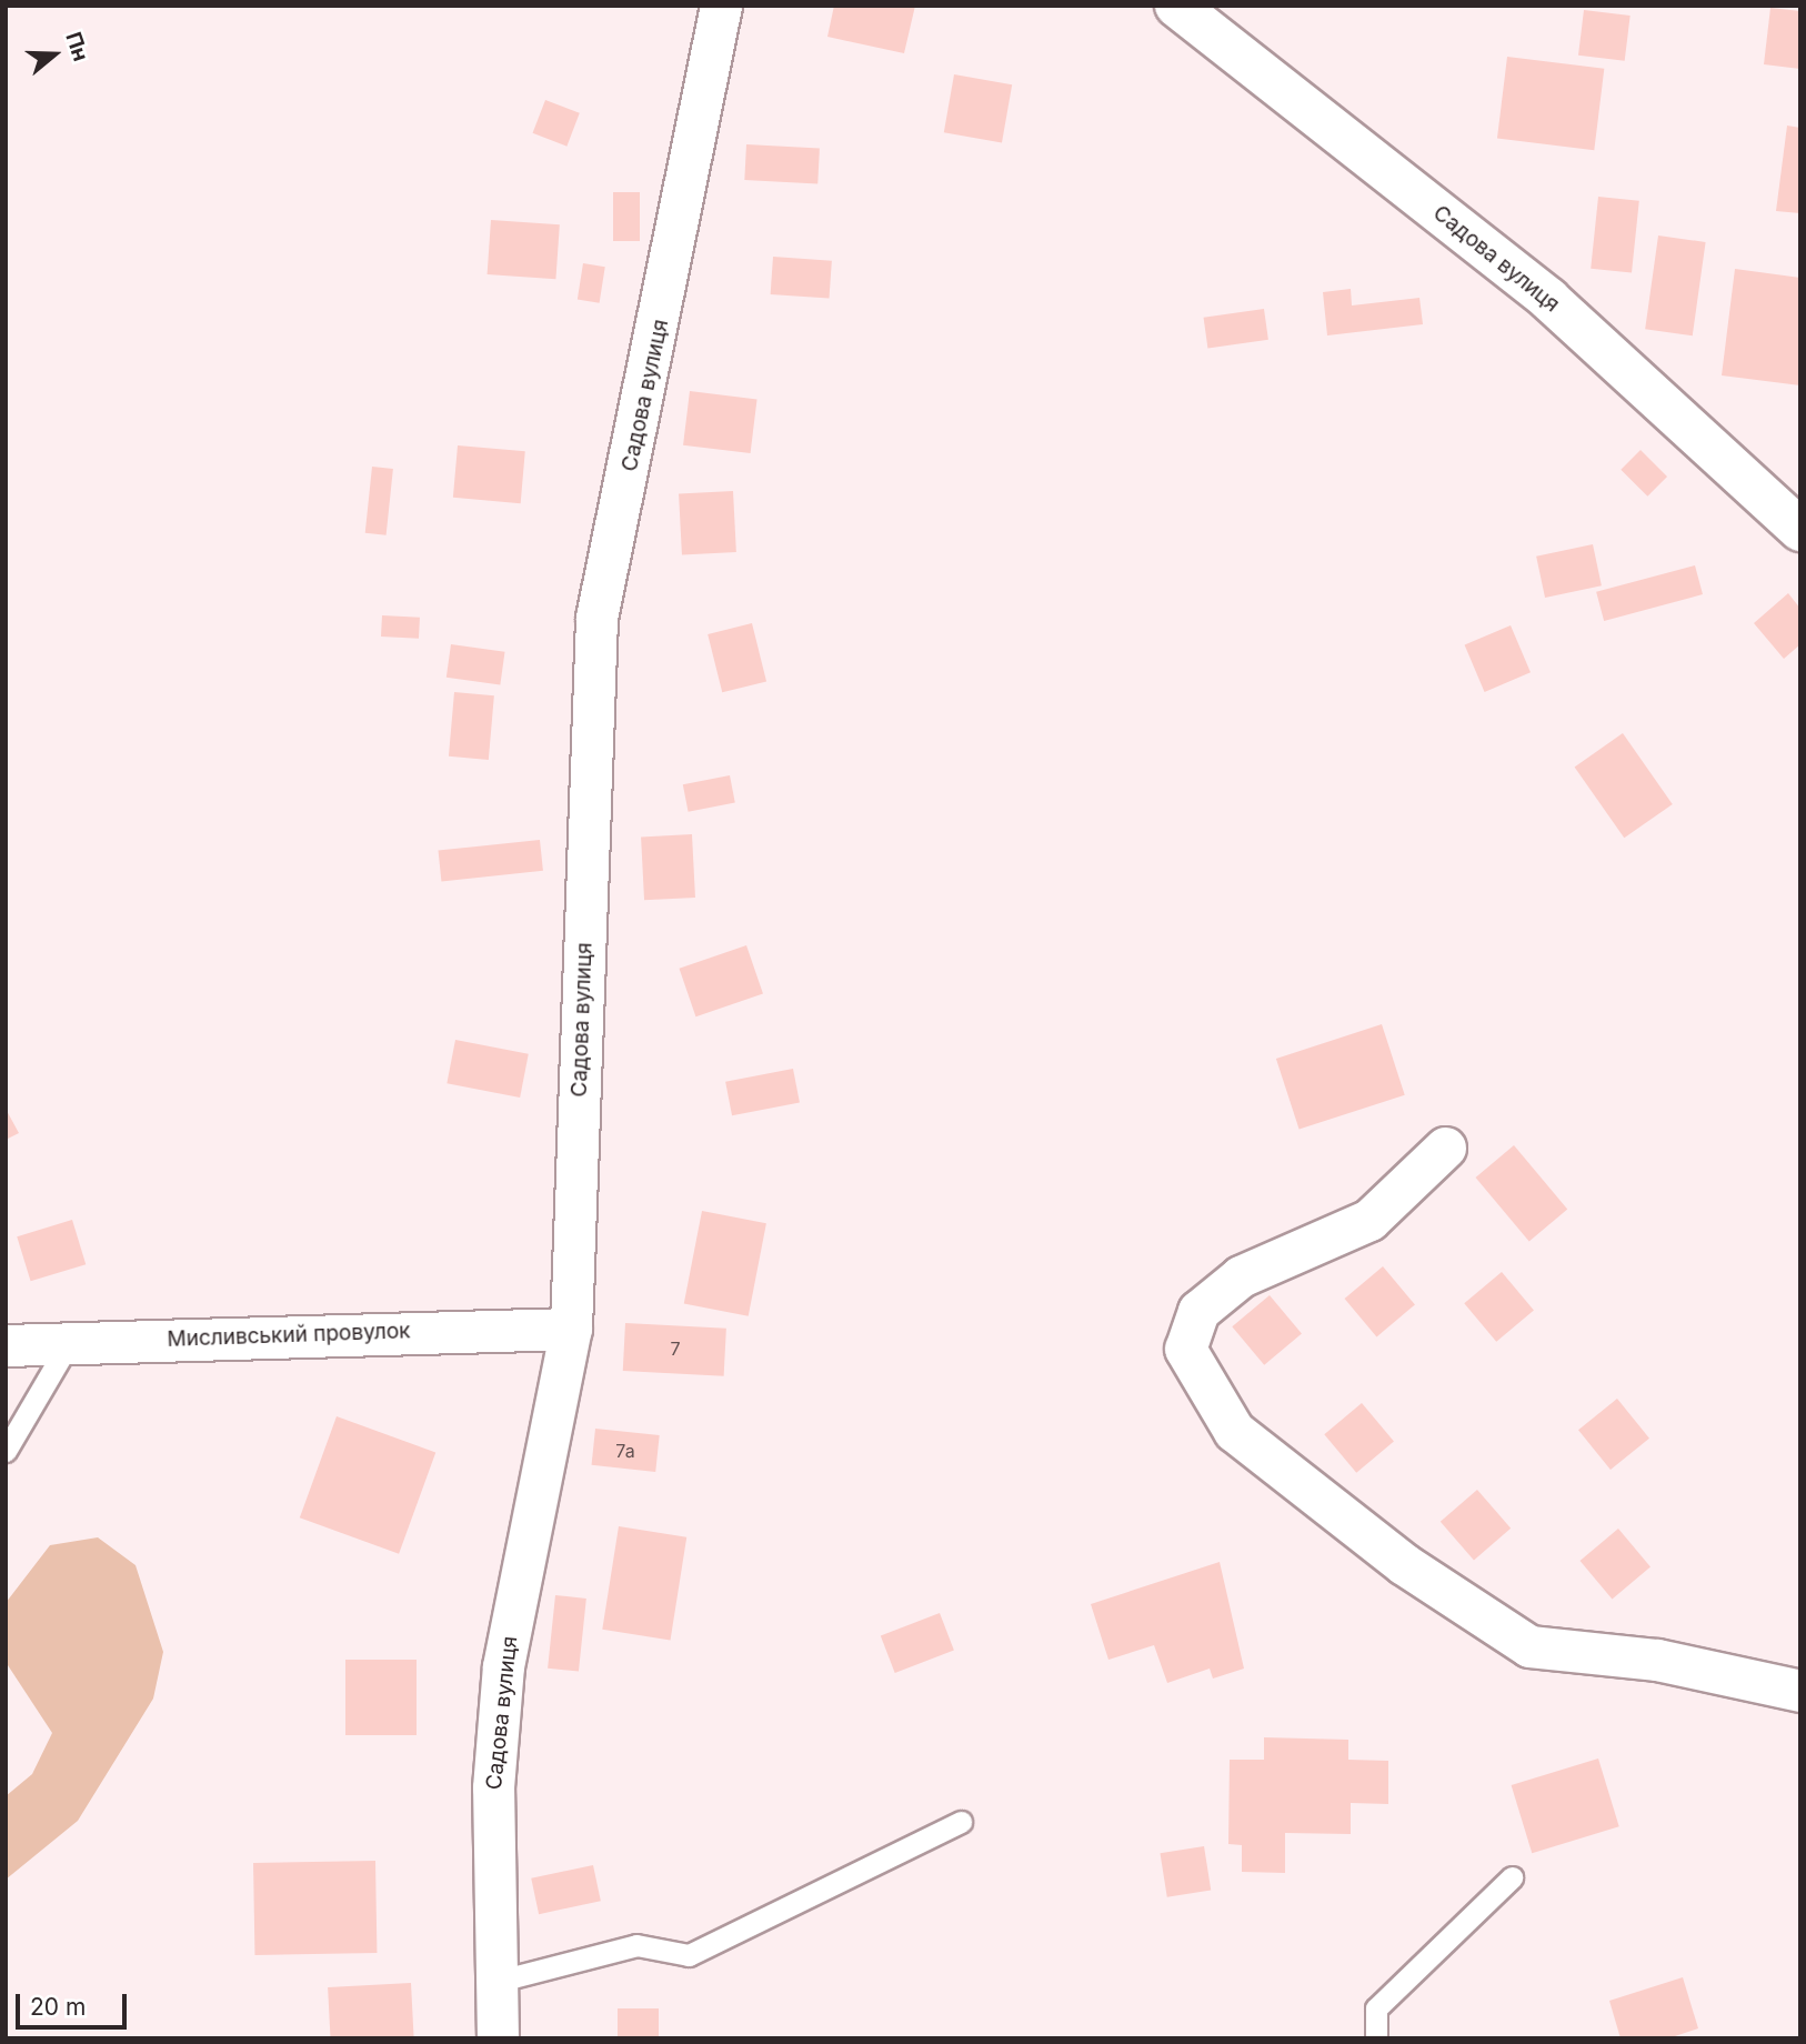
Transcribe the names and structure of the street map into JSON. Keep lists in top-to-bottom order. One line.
{"streets":{"street":["Садова вулиця","Мисливський провулок"]},"crossings":[["Садова вулиця","Мисливський провулок"]],"house_numbers":["7","7а"],"scale_bar":"20 m","north":"right"}
